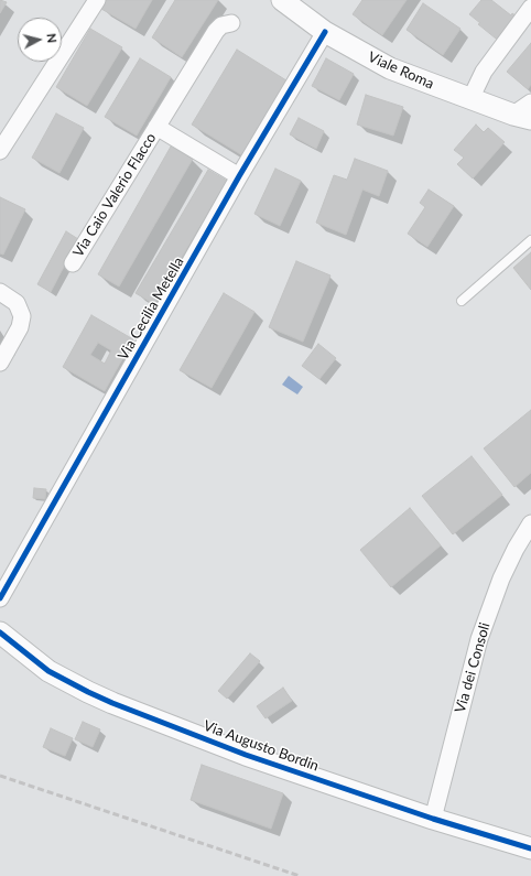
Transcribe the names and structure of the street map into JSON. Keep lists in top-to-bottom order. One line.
{"streets":{"street":["Viale Roma","Via Caio Valerio Flacco","Via Cecilia Metella","Via dei Consoli","Via Augusto Bordin"]},"crossings":[["Viale Roma","Via Cecilia Metella"],["Via Caio Valerio Flacco","Via Cecilia Metella"],["Via dei Consoli","Via Augusto Bordin"]],"north":"right"}
